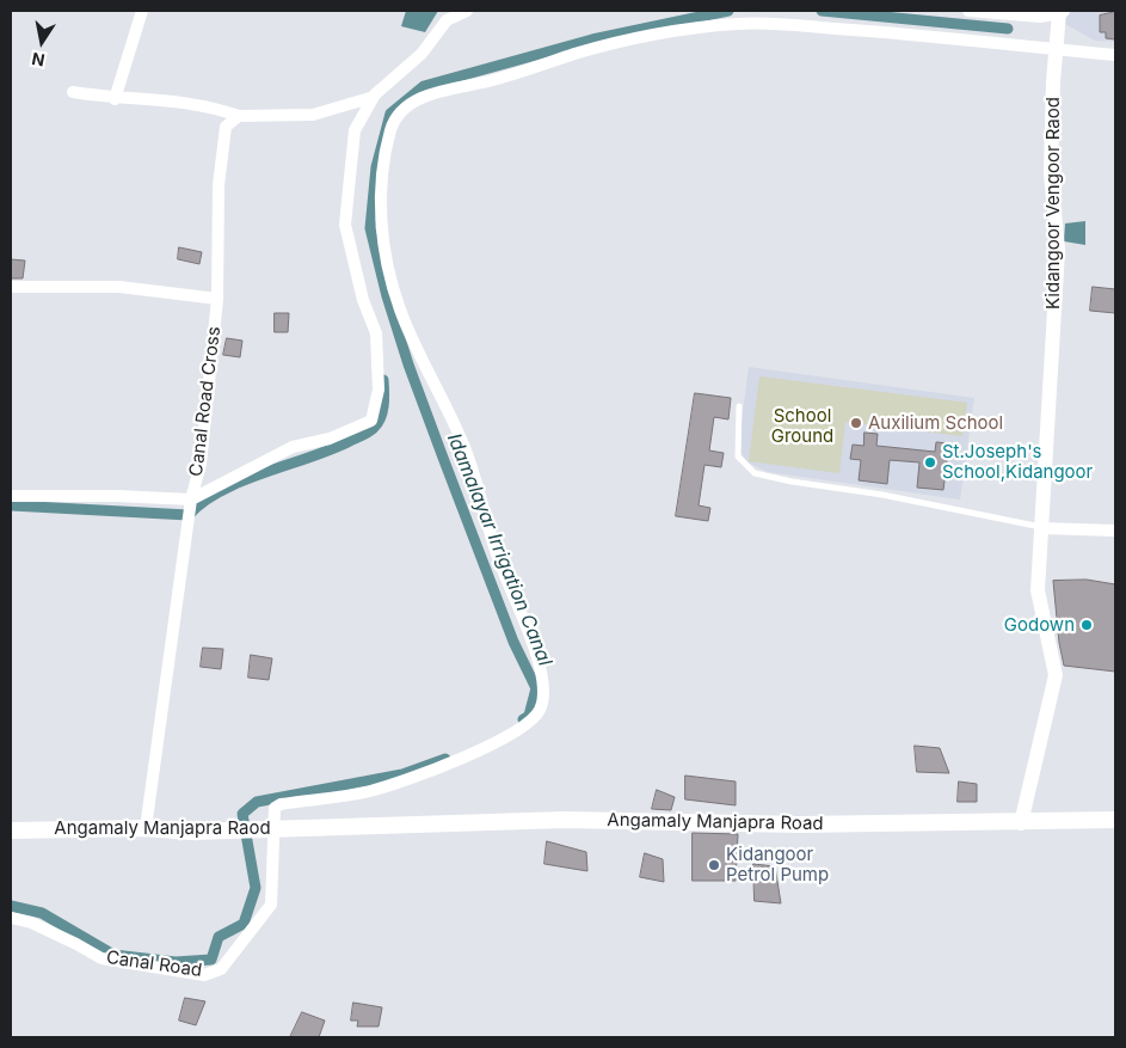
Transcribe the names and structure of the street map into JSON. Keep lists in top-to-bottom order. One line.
{"streets":{"main road":["Angamaly Manjapra Road","Angamaly Manjapra Raod"],"street":["Kidangoor Vengoor Raod","Canal Road Cross","Canal Road"]},"crossings":[["Kidangoor Vengoor Raod","Angamaly Manjapra Road"],["Canal Road Cross","Angamaly Manjapra Raod"],["Angamaly Manjapra Road","Angamaly Manjapra Raod"],["Angamaly Manjapra Raod","Canal Road"]],"water":["Idamalayar Irrigation Canal"],"parks":["School Ground"],"places":["Auxilium School","St.Joseph's School,Kidangoor","Godown","Kidangoor Petrol Pump"],"north":"bottom"}
